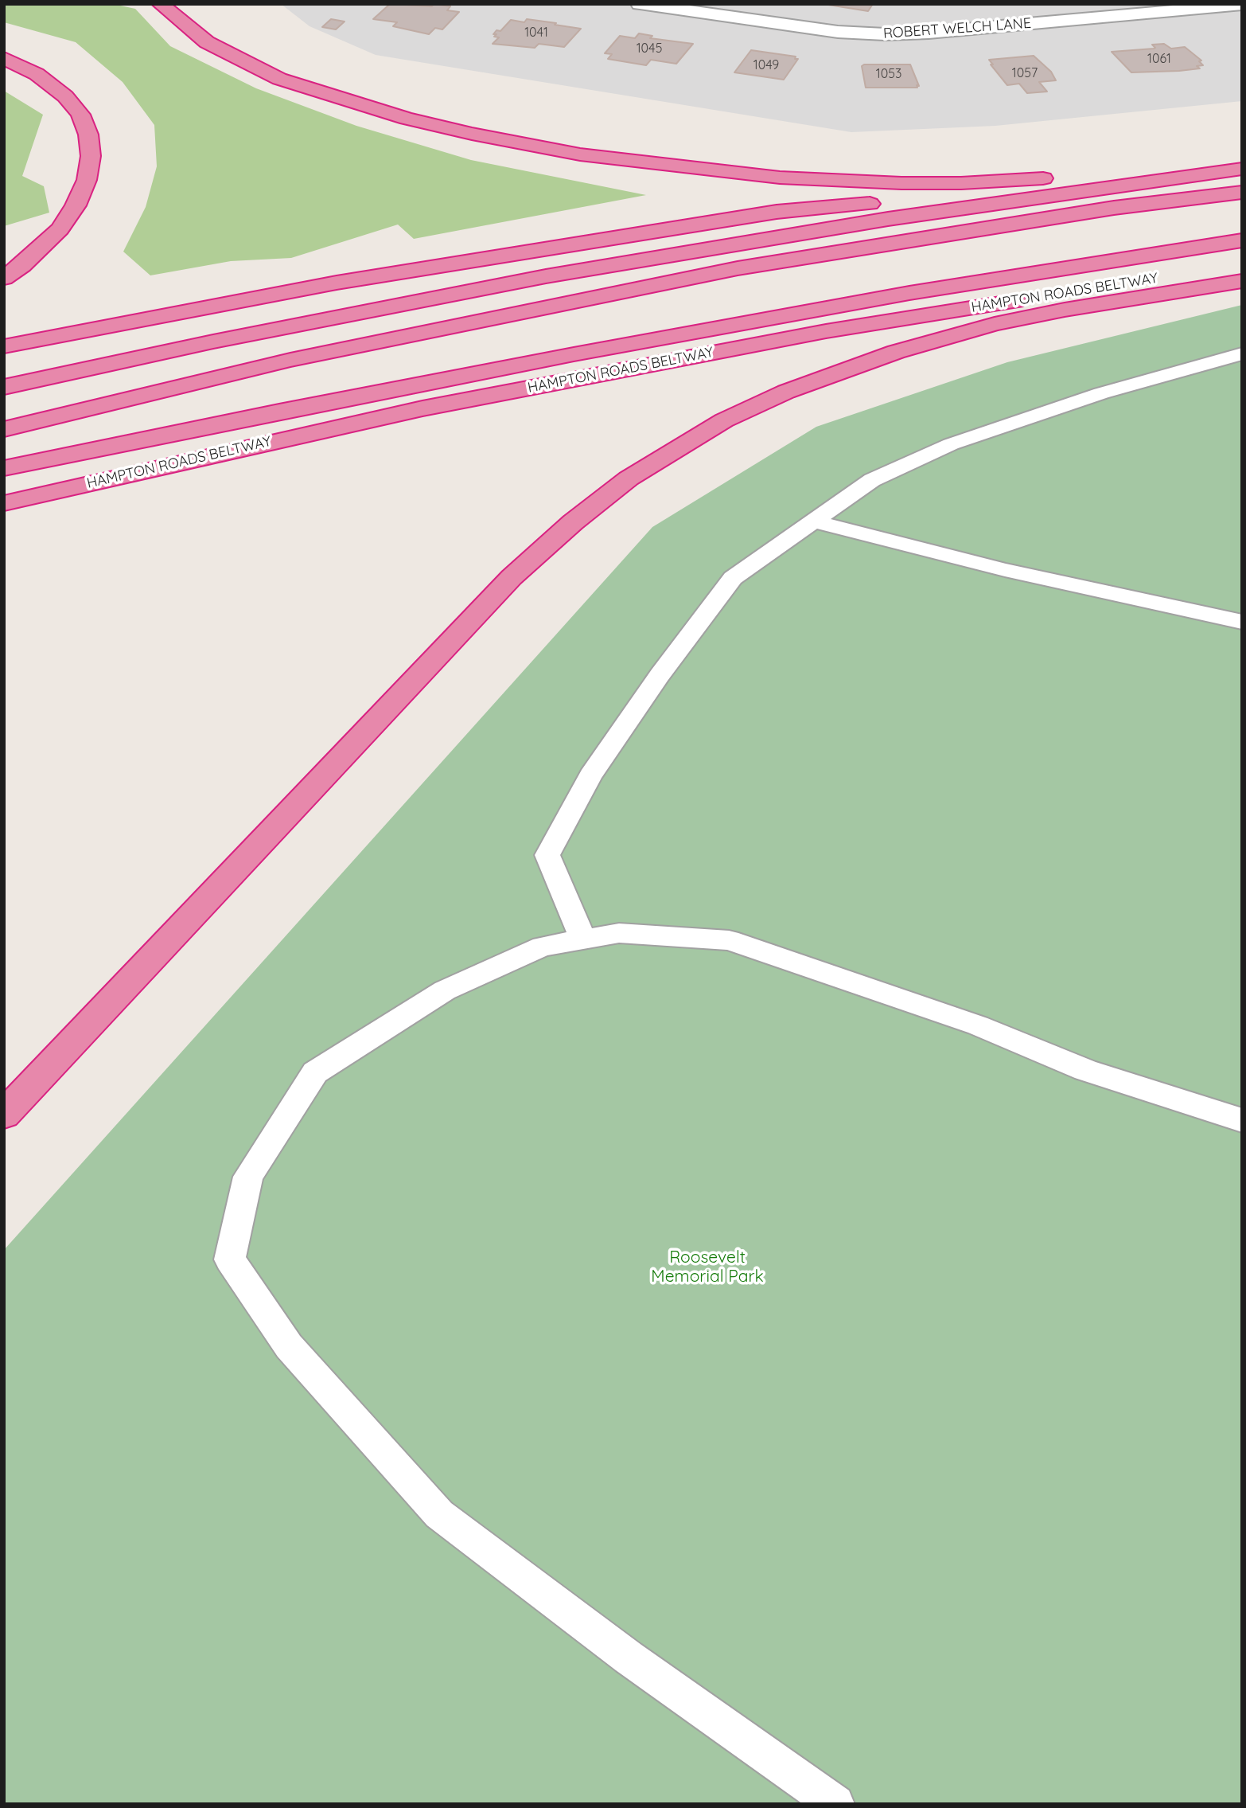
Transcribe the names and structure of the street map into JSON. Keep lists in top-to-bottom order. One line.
{"streets":{"highway":["HAMPTON ROADS BELTWAY"],"street":["ROBERT WELCH LANE"]},"parks":["Roosevelt Memorial Park"],"house_numbers":["1041","1045","1061","1049","1057","1053"]}
